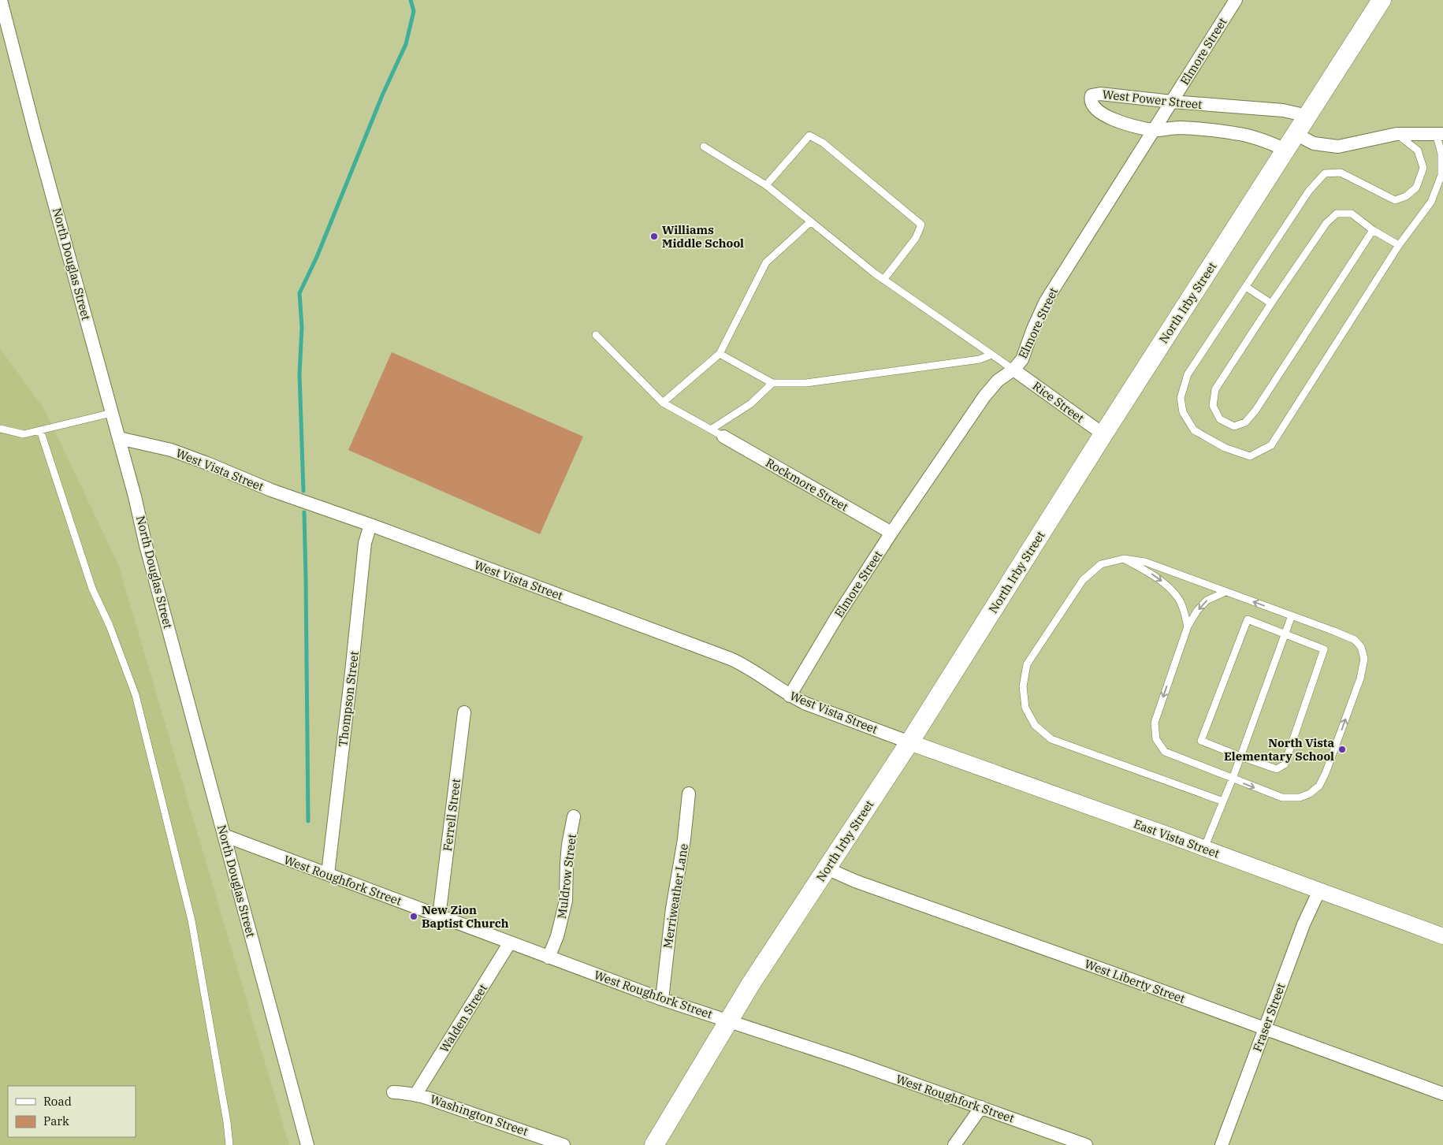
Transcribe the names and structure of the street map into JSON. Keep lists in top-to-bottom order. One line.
{"streets":{"main road":["North Irby Street"],"street":["Elmore Street","West Power Street","North Douglas Street","Rice Street","West Vista Street","Rockmore Street","Thompson Street","Ferrell Street","East Vista Street","Muldrow Street","West Roughfork Street","Merriweather Lane","West Liberty Street","Fraser Street","Walden Street","Washington Street"]},"crossings":[["Elmore Street","West Power Street"],["Elmore Street","Rice Street"],["Elmore Street","West Vista Street"],["Elmore Street","Rockmore Street"],["West Power Street","North Irby Street"],["North Douglas Street","West Vista Street"],["North Douglas Street","West Roughfork Street"],["North Irby Street","Rice Street"],["North Irby Street","West Vista Street"],["North Irby Street","East Vista Street"],["North Irby Street","West Roughfork Street"],["North Irby Street","West Liberty Street"],["West Vista Street","Thompson Street"],["West Vista Street","East Vista Street"],["Thompson Street","West Roughfork Street"],["Ferrell Street","West Roughfork Street"],["East Vista Street","Fraser Street"],["Muldrow Street","West Roughfork Street"],["West Roughfork Street","Merriweather Lane"],["West Roughfork Street","Walden Street"],["West Liberty Street","Fraser Street"],["Walden Street","Washington Street"]],"places":["Williams Middle School","North Vista Elementary School","New Zion Baptist Church"],"legend":["Road","Park"]}
